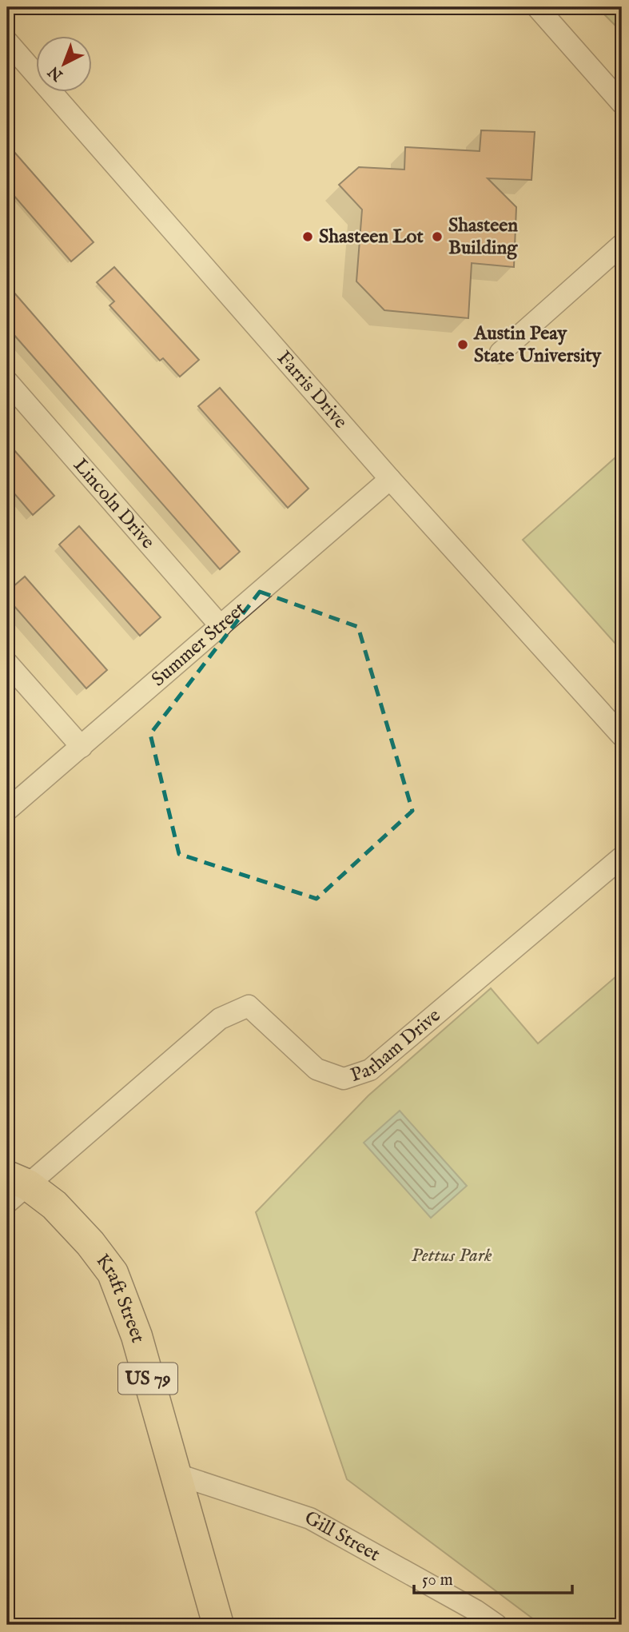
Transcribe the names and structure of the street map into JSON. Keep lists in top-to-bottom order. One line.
{"streets":{"highway":["Kraft Street","US 79"],"street":["Farris Drive","Lincoln Drive","Summer Street","Parham Drive","Gill Street"]},"crossings":[["Farris Drive","Summer Street"],["Lincoln Drive","Summer Street"],["Parham Drive","Kraft Street"],["Kraft Street","Gill Street"]],"parks":["Pettus Park"],"places":["Shasteen Lot","Shasteen Building","Austin Peay State University"],"scale_bar":"50 m","north":"bottom left"}
